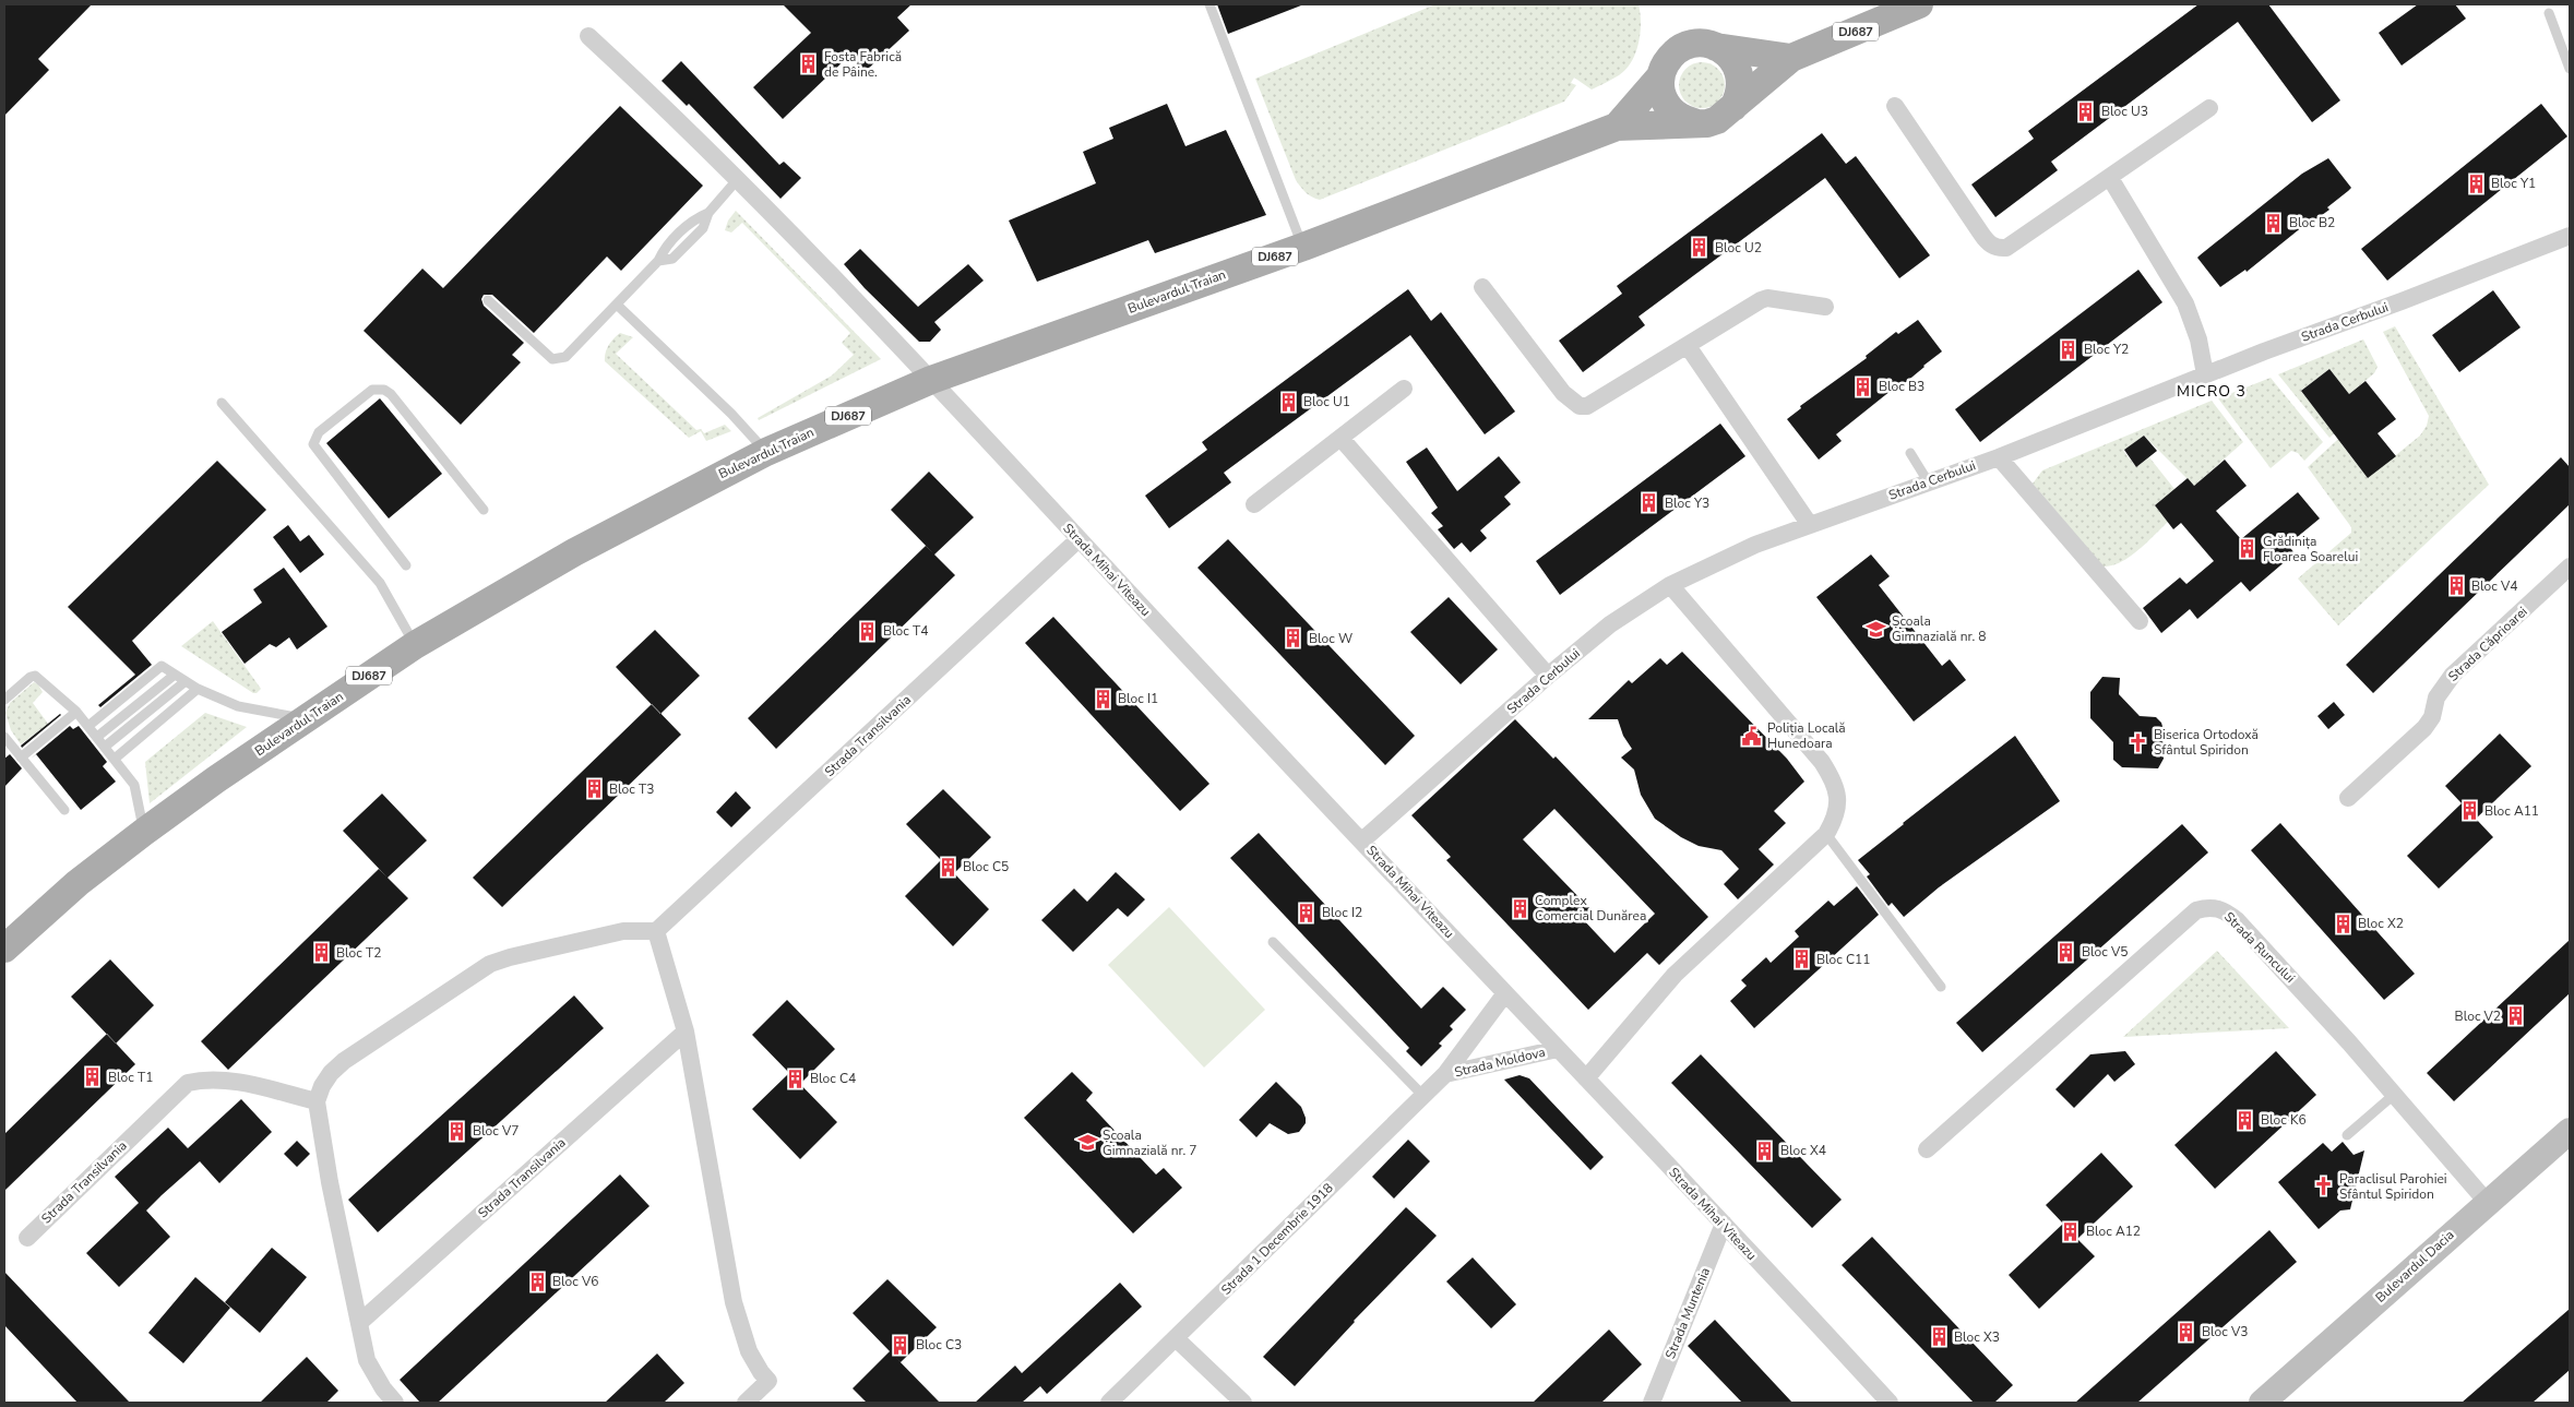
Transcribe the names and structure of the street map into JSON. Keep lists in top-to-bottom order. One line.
{"streets":{"main road":["DJ687","Bulevardul Traian","Bulevardul Dacia"],"street":["Strada Cerbului","Strada Mihai Viteazu","Strada Căprioarei","Strada Transilvania","Strada Runcului","Strada Moldova","Strada 1 Decembrie 1918","Strada Muntenia"]},"crossings":[["Bulevardul Traian","Strada Mihai Viteazu"],["Strada Cerbului","Strada Mihai Viteazu"],["Strada Mihai Viteazu","Strada Transilvania"],["Strada Mihai Viteazu","Strada Moldova"],["Strada Mihai Viteazu","Strada Muntenia"],["Strada Runcului","Bulevardul Dacia"],["Strada Moldova","Strada 1 Decembrie 1918"]],"districts":["MICRO 3"],"places":{"building":["Fosta Fabrică de Pâine.","Bloc U3","Bloc Y1","Bloc B2","Bloc U2","Bloc Y2","Bloc B3","Bloc U1","Bloc Y3","Grădinița Floarea Soarelui","Bloc V4","Bloc T4","Bloc W","Bloc I1","Bloc T3","Bloc A11","Bloc C5","Complex Comercial Dunărea","Bloc I2","Bloc X2","Bloc V5","Bloc T2","Bloc C11","Bloc V2","Bloc T1","Bloc C4","Bloc K6","Bloc V7","Bloc X4","Bloc A12","Bloc V6","Bloc V3","Bloc X3","Bloc C3"],"school or university":["Școala Gimnazială nr. 8","Școala Gimnazială nr. 7"],"public building":["Poliția Locală Hunedoara"],"church":["Biserica Ortodoxă Sfântul Spiridon","Paraclisul Parohiei Sfântul Spiridon"]}}
